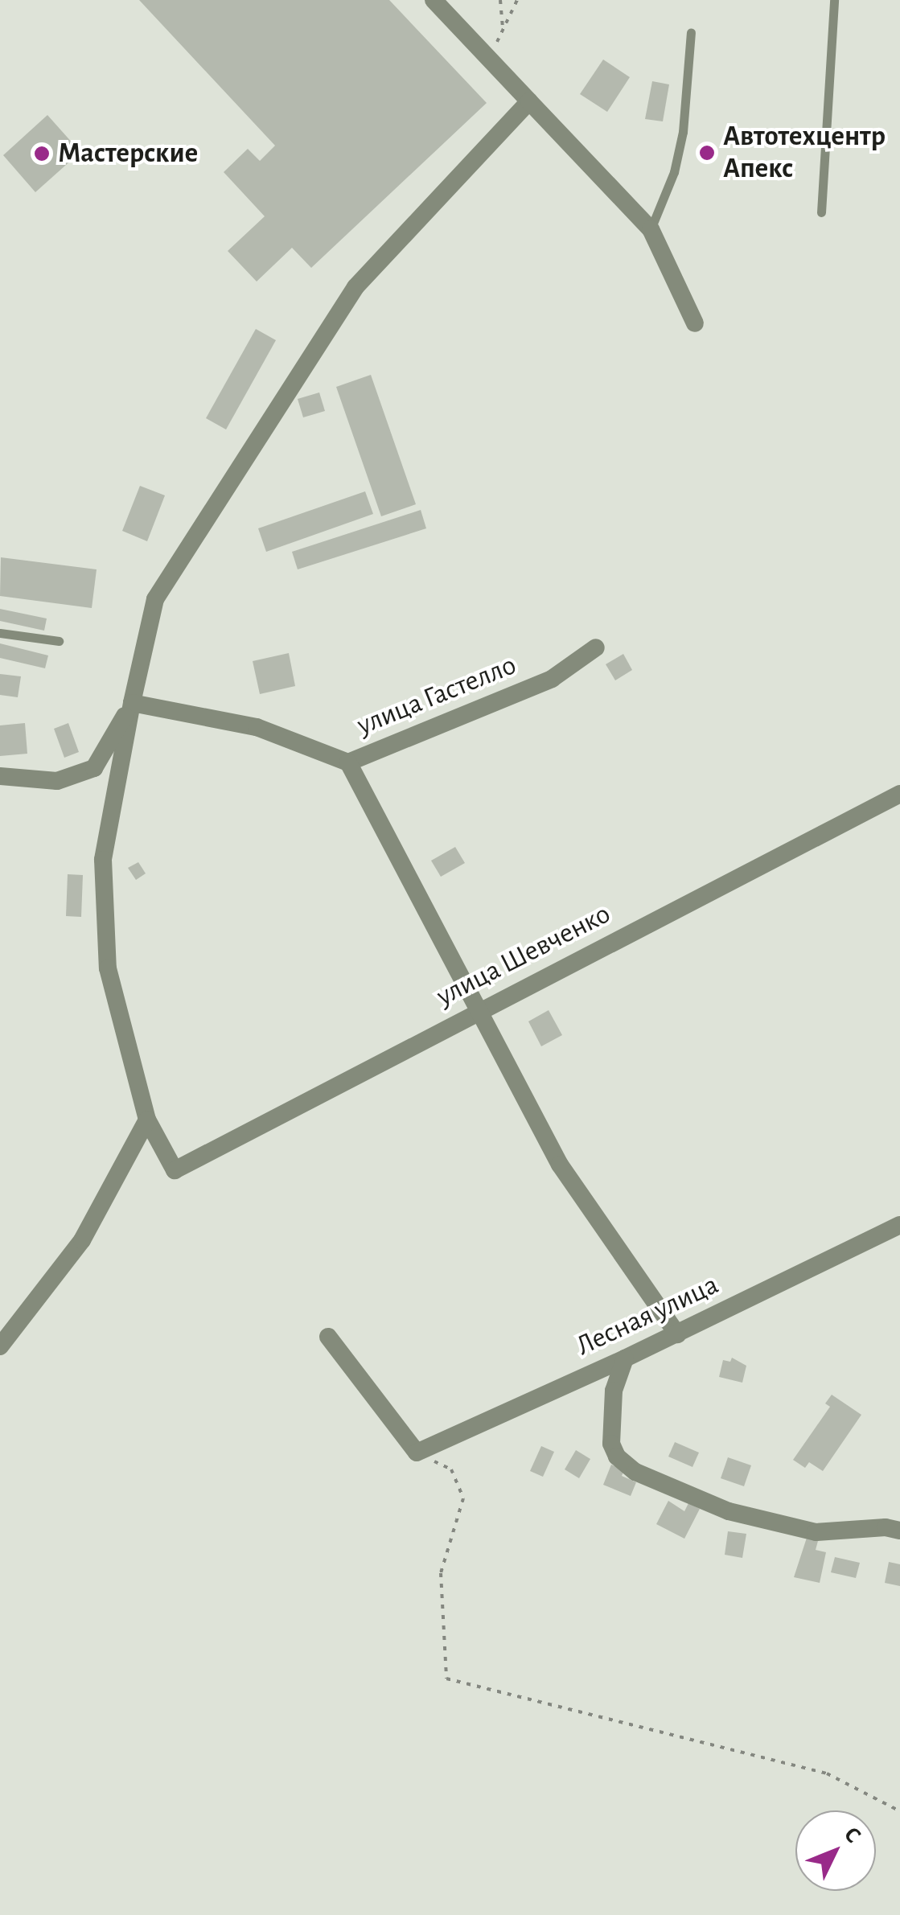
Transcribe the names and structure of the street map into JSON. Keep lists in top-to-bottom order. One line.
{"streets":{"street":["улица Гастелло","улица Шевченко","Лесная улица"]},"places":["Автотехцентр Апекс","Мастерские"],"north":"top right"}
